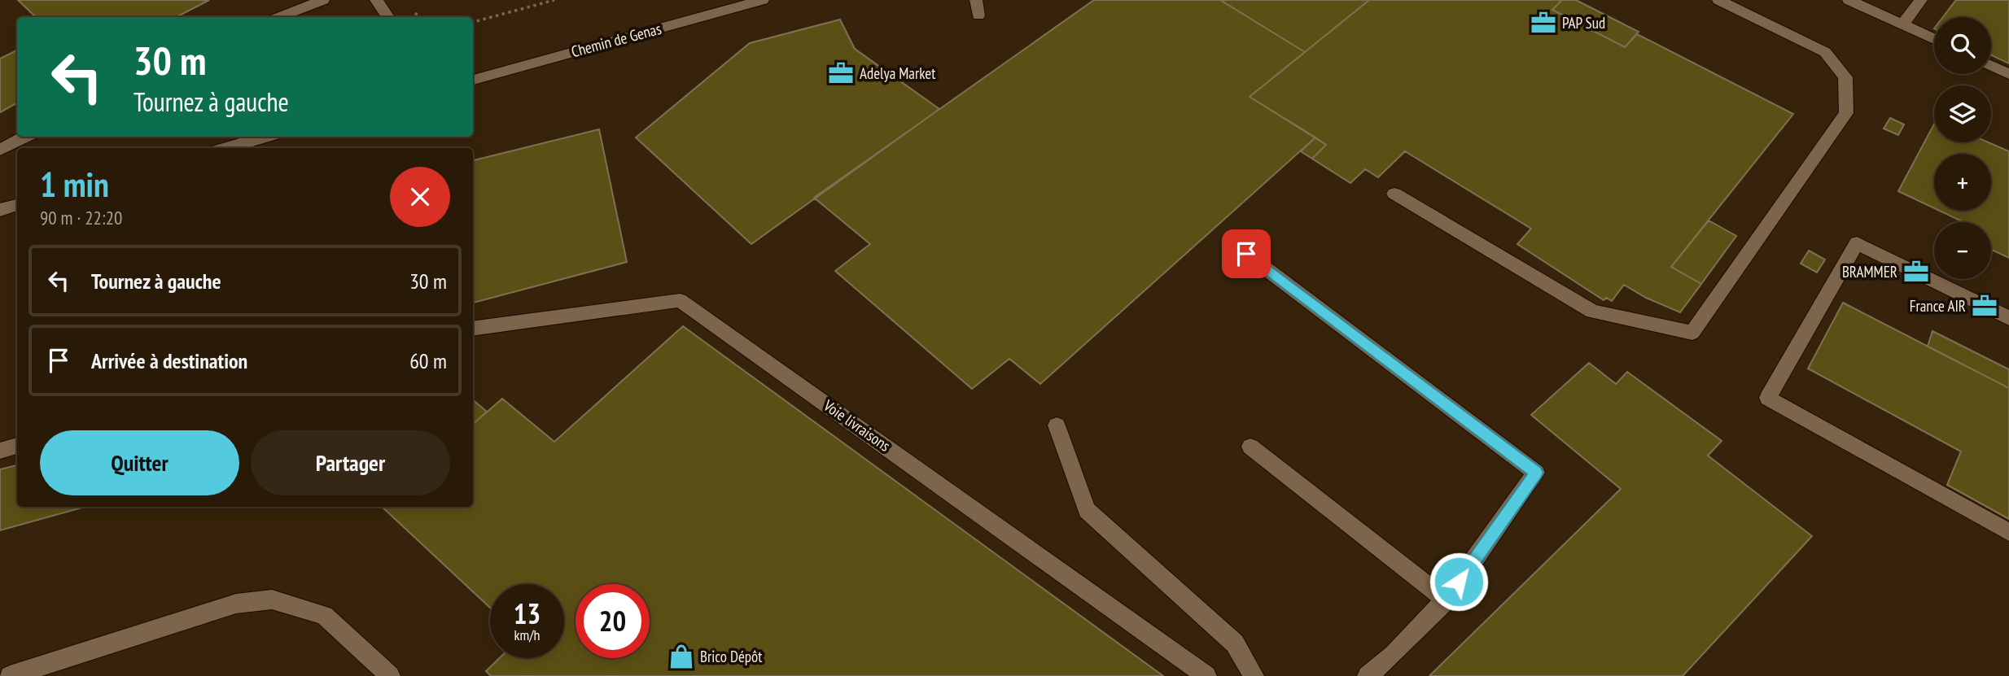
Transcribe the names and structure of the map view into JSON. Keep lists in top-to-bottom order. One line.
{"streets":{"street":["Chemin de Genas","Voie livraisons"]},"places":{"office":["PAP Sud","Adelya Market","BRAMMER","France AIR"],"shop":["Brico Dépôt"]},"page":{"map_buttons":["+","−"],"turn":["30 m","Tournez à gauche"],"heading":["1 min","90 m · 22:20"],"list":[{"name":"Tournez à gauche","value":"30 m"},{"name":"Arrivée à destination","value":"60 m"}],"buttons":["Quitter","Partager"],"speed":"13 km/h","limit":"20"}}
